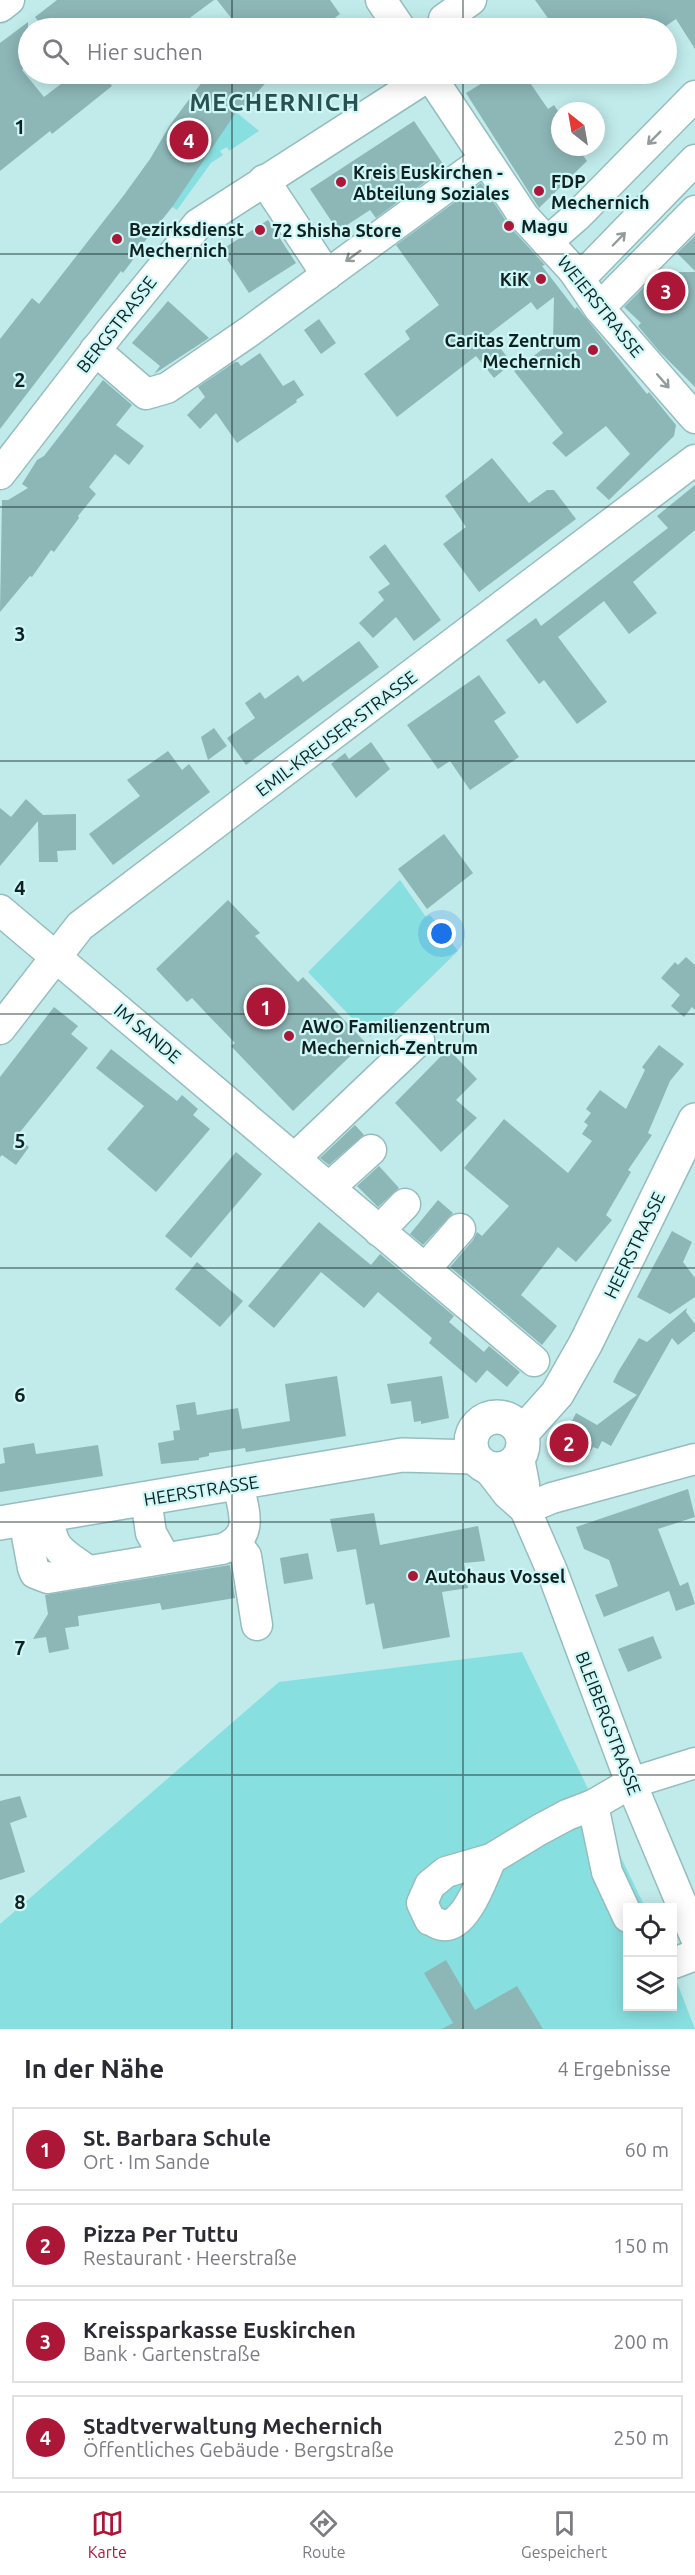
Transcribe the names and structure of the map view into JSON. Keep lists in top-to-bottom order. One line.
{"streets":{"main road":["HEERSTRASSE"],"street":["WEIERSTRASSE","BERGSTRASSE","EMIL-KREUSER-STRASSE","IM SANDE","BLEIBERGSTRASSE"]},"crossings":[["EMIL-KREUSER-STRASSE","IM SANDE"],["HEERSTRASSE","BLEIBERGSTRASSE"]],"districts":["MECHERNICH"],"places":["Kreis Euskirchen - Abteilung Soziales","FDP Mechernich","Magu","72 Shisha Store","Bezirksdienst Mechernich","KiK","Caritas Zentrum Mechernich","AWO Familienzentrum Mechernich-Zentrum","Autohaus Vossel"],"north":"top left","page":{"search":"Hier suchen","pins":["4","3","1","2"],"heading":["In der Nähe","4 Ergebnisse"],"list":[{"mark":"1","name":"St. Barbara Schule","note":"Ort · Im Sande","value":"60 m"},{"mark":"2","name":"Pizza Per Tuttu","note":"Restaurant · Heerstraße","value":"150 m"},{"mark":"3","name":"Kreissparkasse Euskirchen","note":"Bank · Gartenstraße","value":"200 m"},{"mark":"4","name":"Stadtverwaltung Mechernich","note":"Öffentliches Gebäude · Bergstraße","value":"250 m"}],"nav":["Karte","Route","Gespeichert"]},"grid":{"rows":["1","2","3","4","5","6","7","8"]}}
